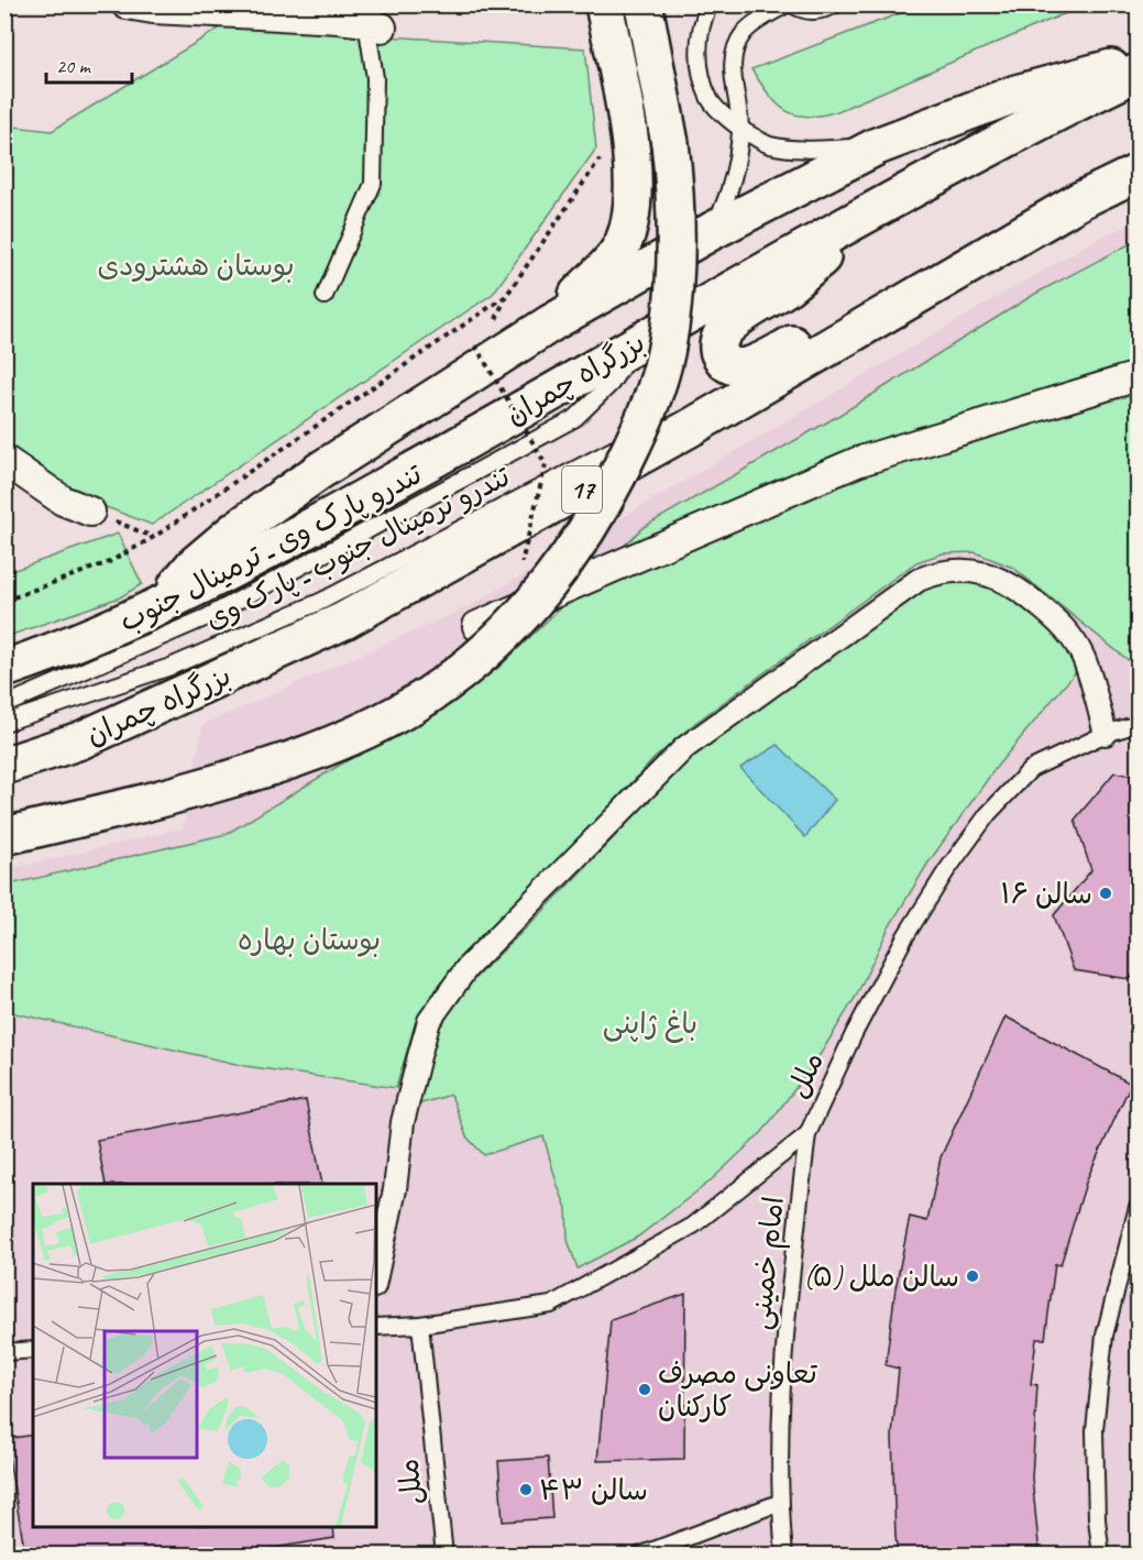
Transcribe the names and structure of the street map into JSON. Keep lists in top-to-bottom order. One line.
{"streets":{"highway":["بزرگراه چمران","17"],"lane":["تندرو پارک وی ـ ترمینال جنوب","تندرو ترمینال جنوب ـ پارک وی","ملل","امام خمینی"]},"crossings":[["بزرگراه چمران","تندرو پارک وی ـ ترمینال جنوب"],["بزرگراه چمران","تندرو ترمینال جنوب ـ پارک وی"],["ملل","امام خمینی"]],"parks":["بوستان هشترودی","بوستان بهاره","باغ ژاپنی"],"places":["سالن ۱۶","(۵) سالن ملل","تعاونی مصرف کارکنان","سالن ۴۳"],"scale_bar":"20 m"}
